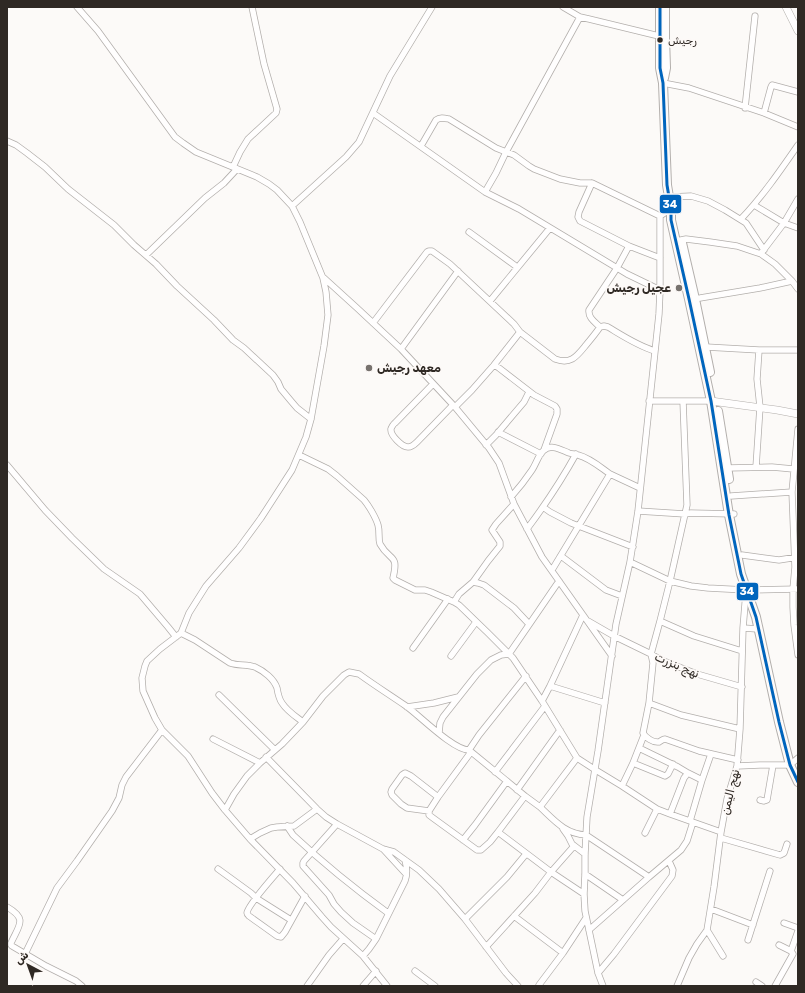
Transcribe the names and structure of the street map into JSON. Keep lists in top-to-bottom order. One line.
{"streets":{"street":["نهج بنزرت","نهج اليمن"]},"crossings":[["نهج بنزرت","نهج اليمن"]],"places":["رجيش","عجيل رجيش","معهد رجيش"],"lines":["transit line 34"],"north":"top left"}
